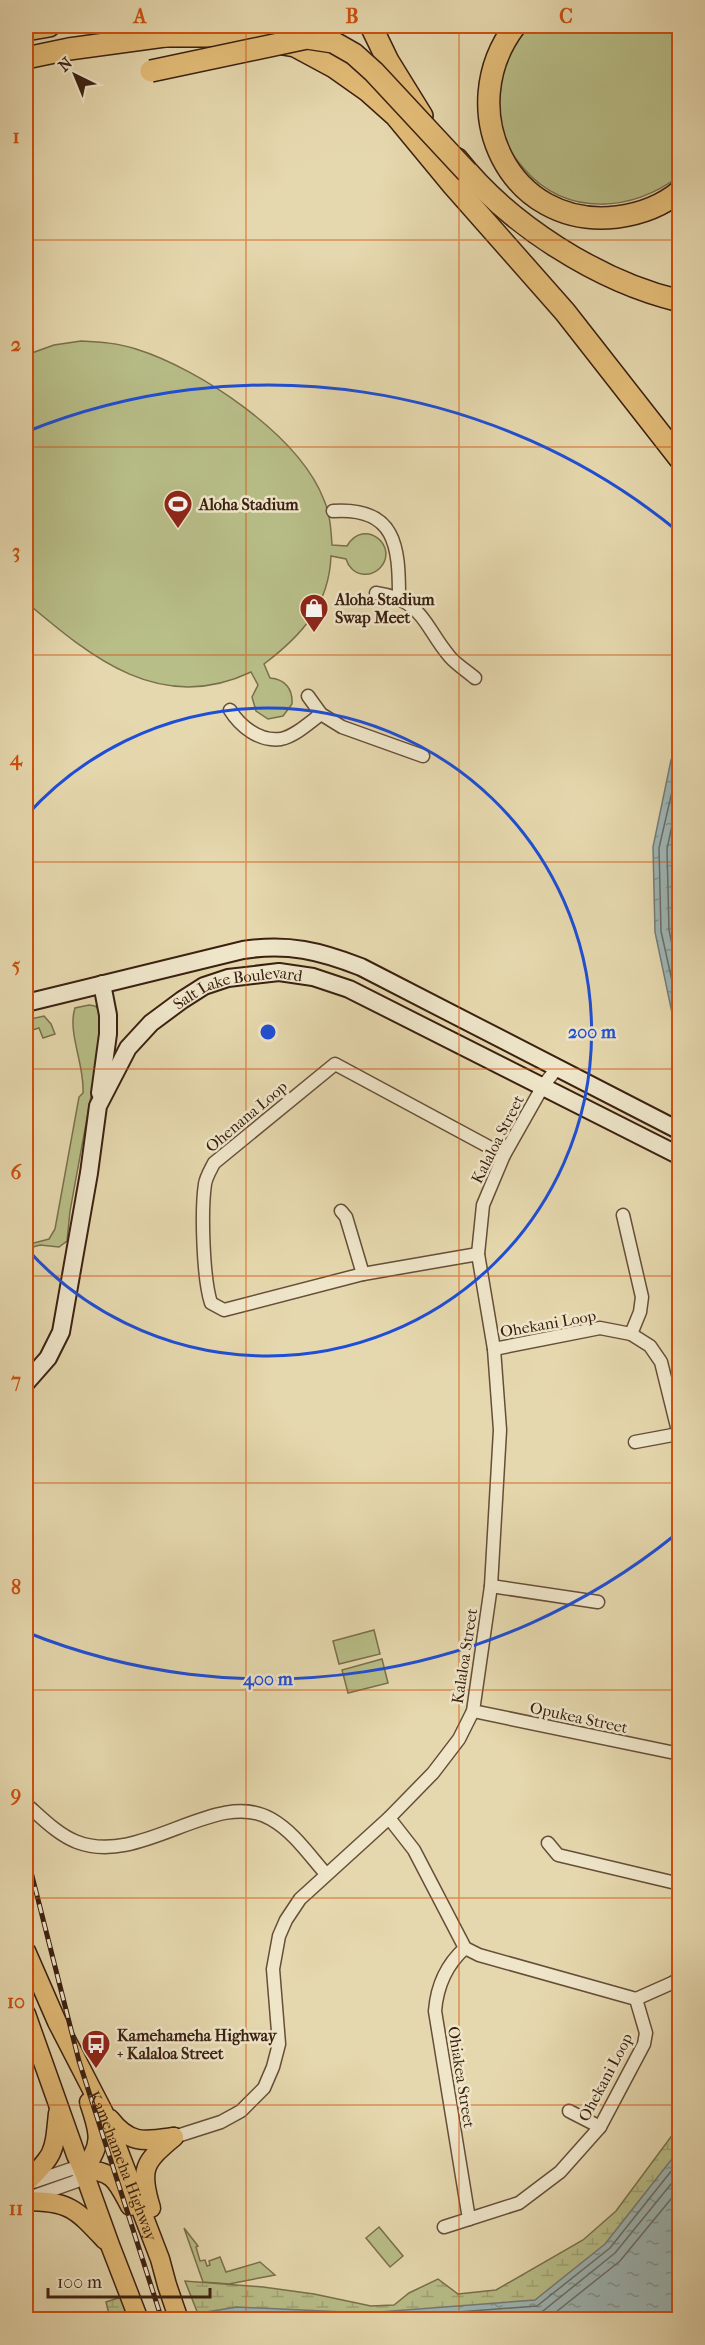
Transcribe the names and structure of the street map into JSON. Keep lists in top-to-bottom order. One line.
{"streets":{"main road":["Salt Lake Boulevard","Kamehameha Highway"],"street":["Ohenana Loop","Kalaloa Street","Ohekani Loop","Opukea Street","Ohiakea Street"]},"crossings":[["Salt Lake Boulevard","Kalaloa Street"],["Ohenana Loop","Kalaloa Street"],["Kalaloa Street","Ohekani Loop"],["Kalaloa Street","Opukea Street"],["Ohekani Loop","Ohiakea Street"]],"places":{"sports":["Aloha Stadium"],"shop":["Aloha Stadium Swap Meet"],"bus stop":["Kamehameha Highway + Kalaloa Street"]},"scale_bar":"100 m","north":"top left","grid":{"columns":["A","B","C"],"rows":["1","2","3","4","5","6","7","8","9","10","11"]},"rings":["200 m","400 m"]}
